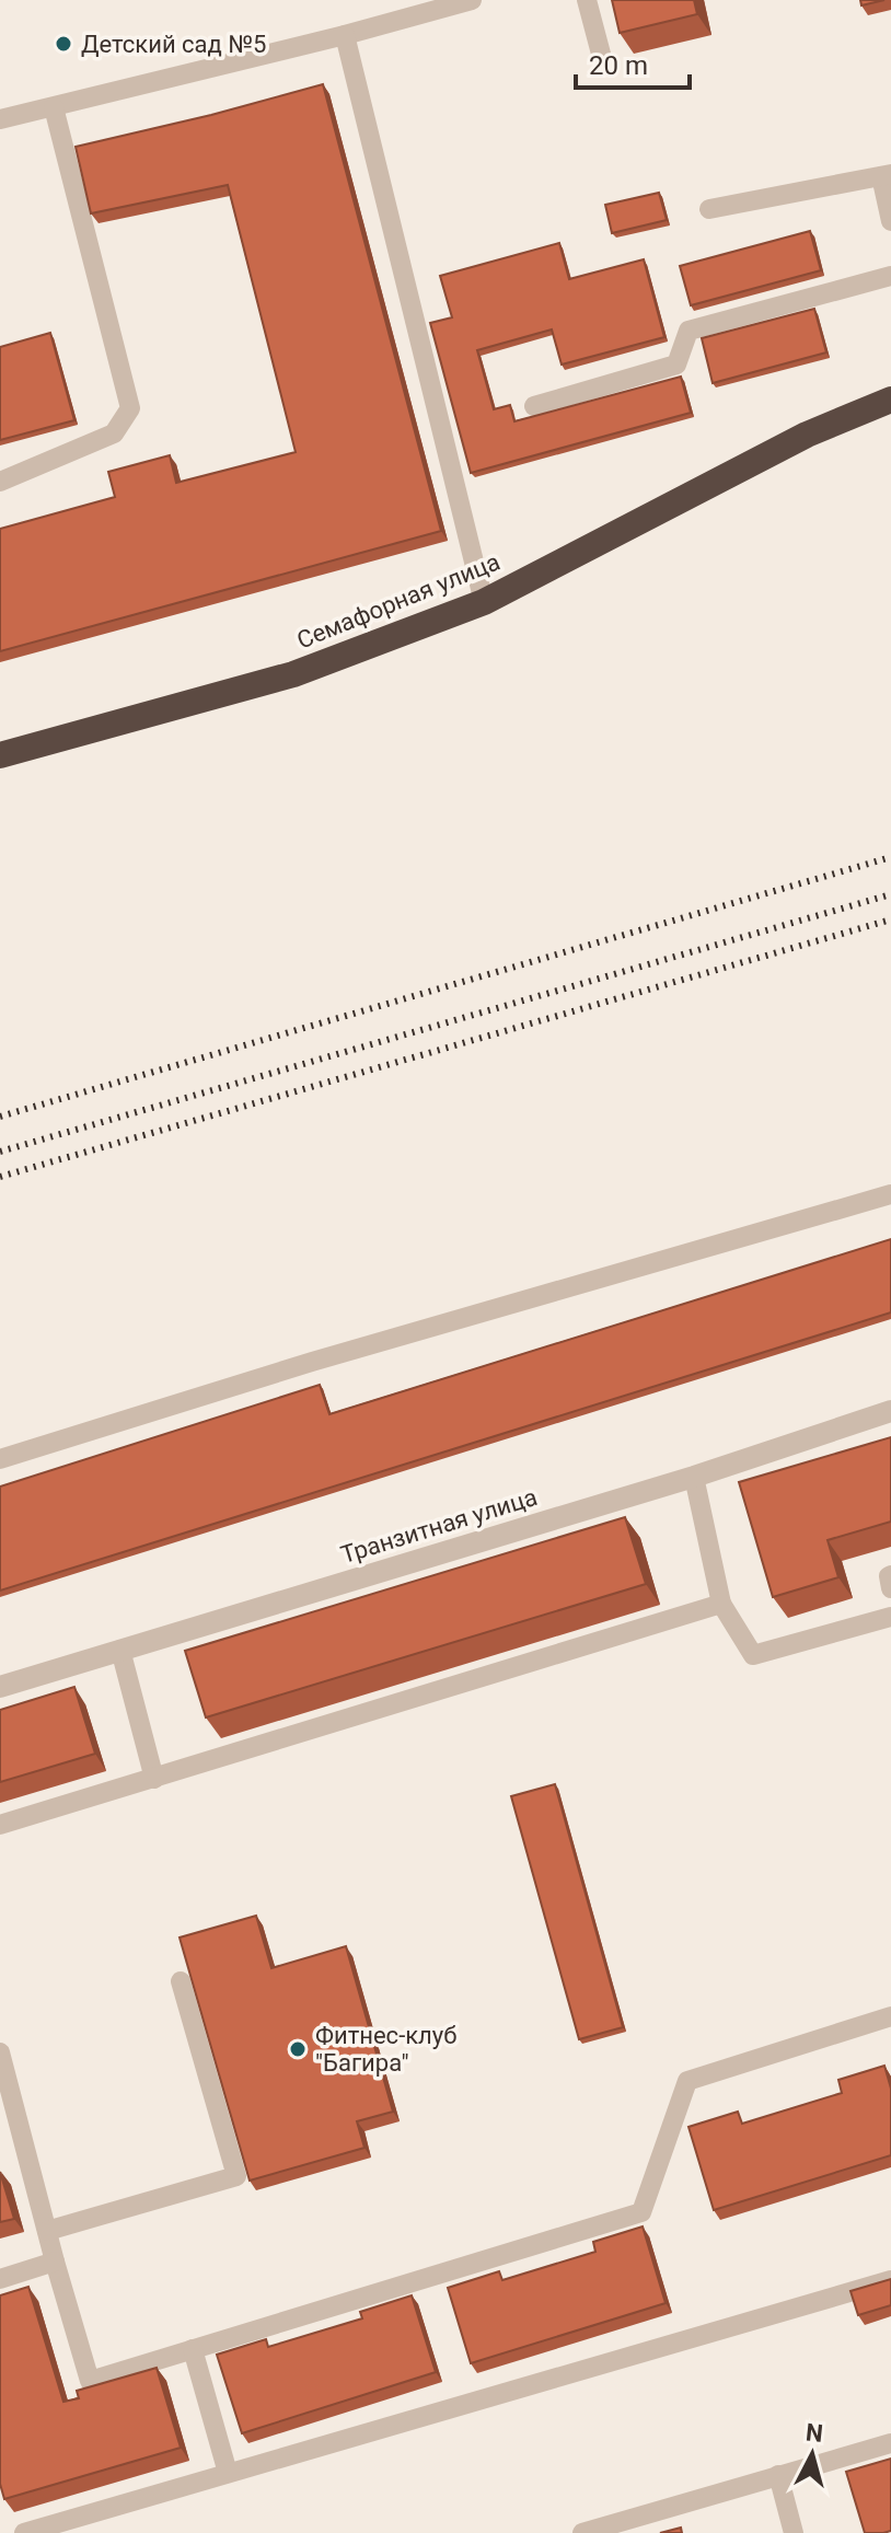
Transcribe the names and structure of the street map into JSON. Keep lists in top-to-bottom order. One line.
{"streets":{"highway":["Семафорная улица"],"street":["Транзитная улица"]},"places":["Детский сад №5","Фитнес-клуб \"Багира\""],"scale_bar":"20 m","north":"top"}
